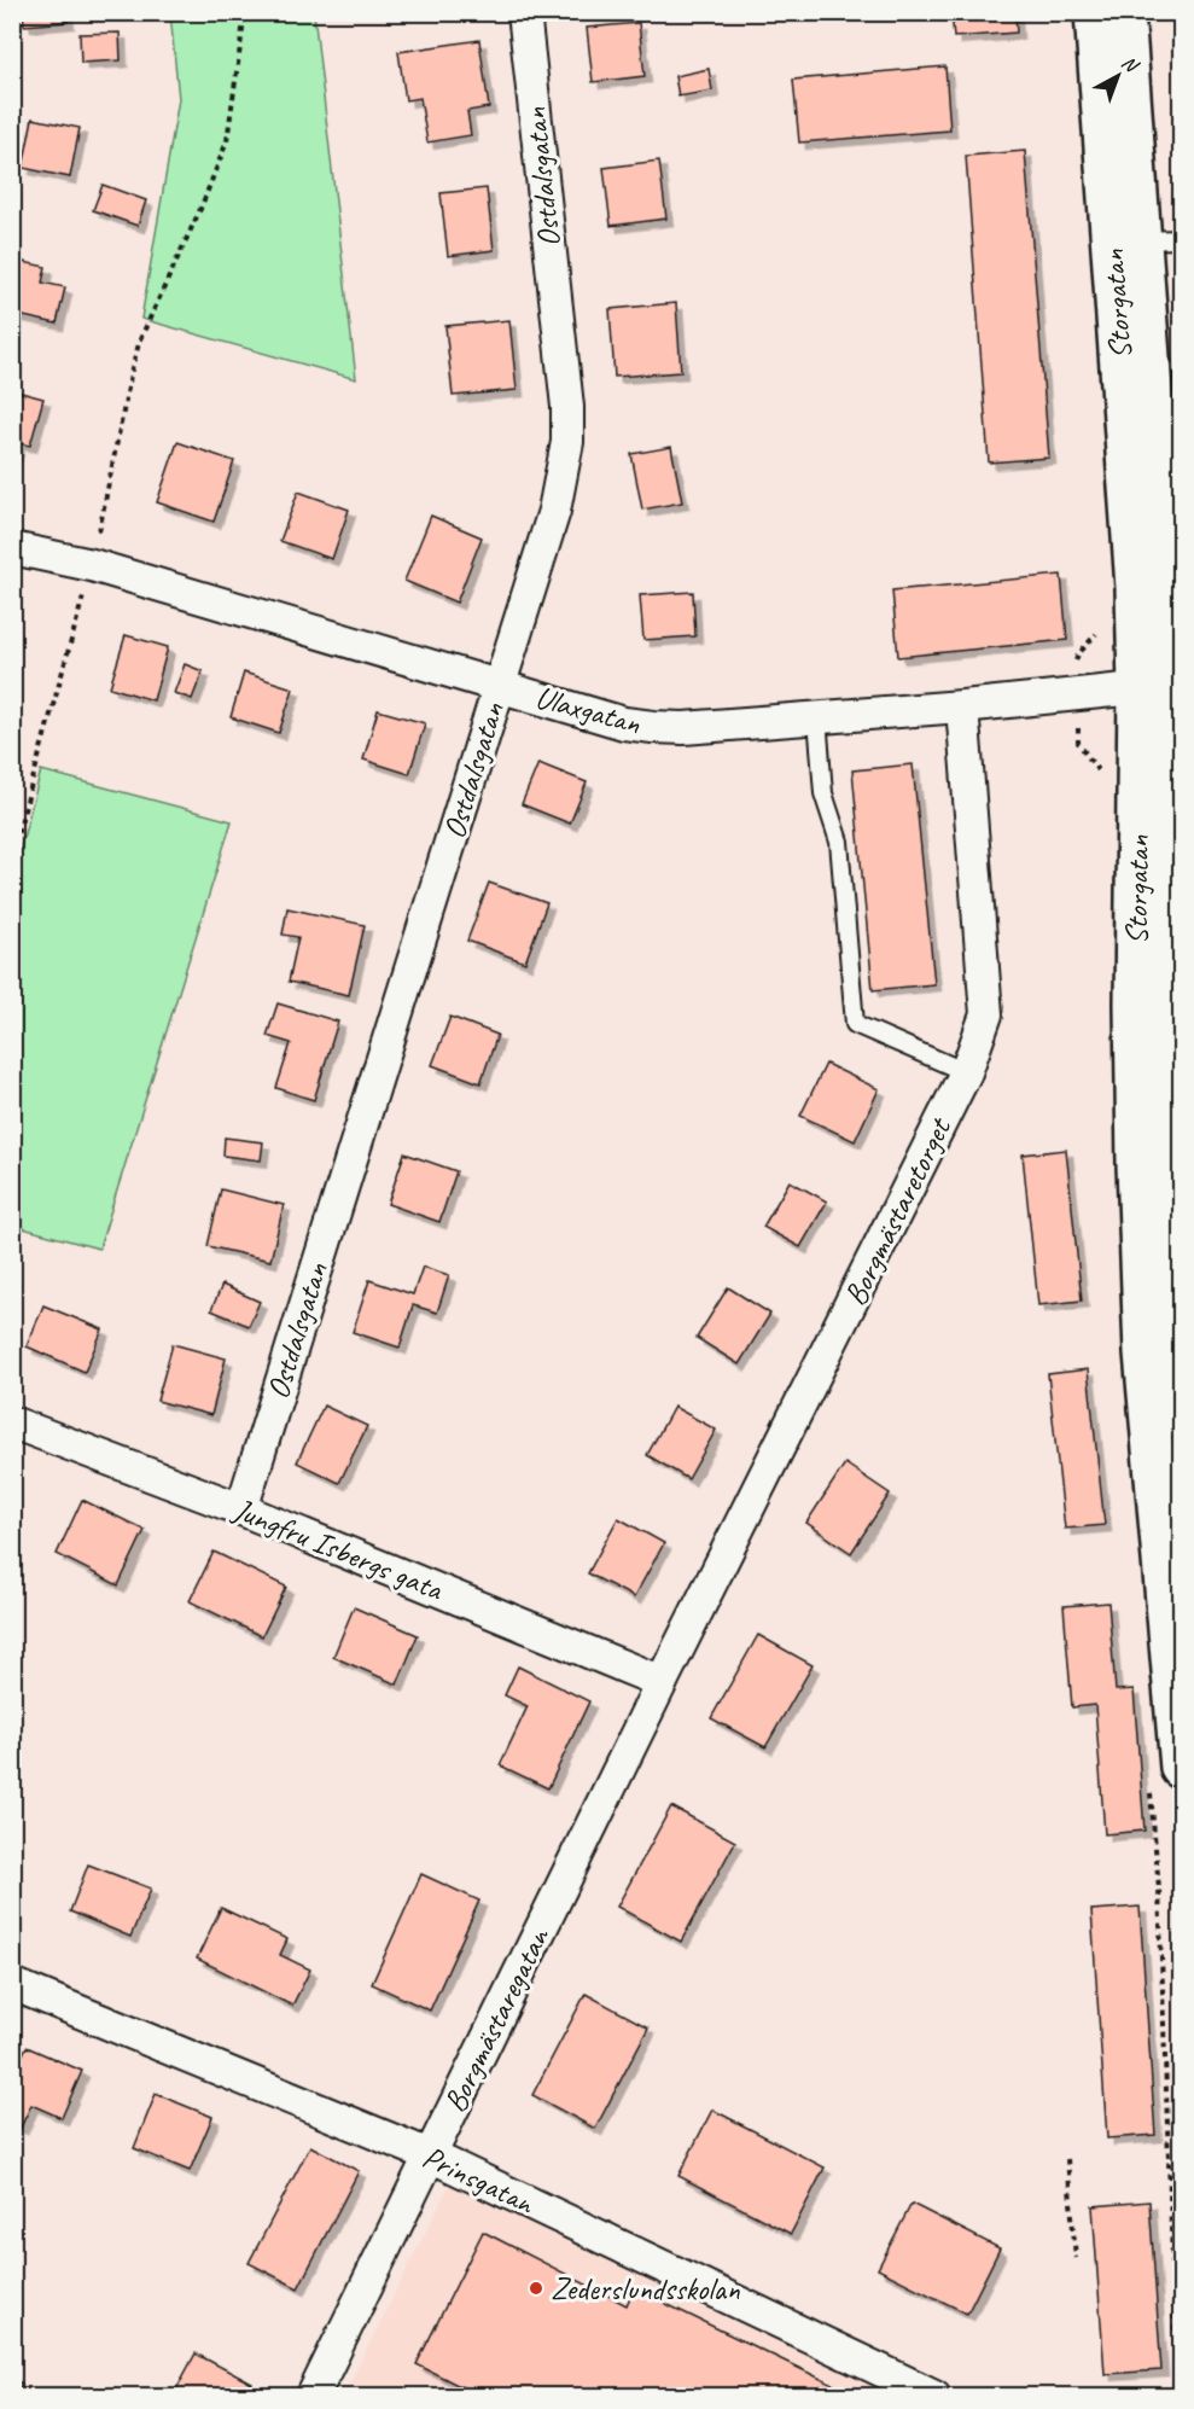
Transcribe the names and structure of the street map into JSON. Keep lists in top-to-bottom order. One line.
{"streets":{"main road":["Storgatan"],"street":["Ostdalsgatan","Ulaxgatan","Borgmästaretorget","Jungfru Isbergs gata","Borgmästaregatan","Prinsgatan"]},"crossings":[["Ostdalsgatan","Ulaxgatan"],["Ostdalsgatan","Jungfru Isbergs gata"],["Storgatan","Ulaxgatan"],["Ulaxgatan","Borgmästaretorget"],["Borgmästaretorget","Jungfru Isbergs gata"],["Borgmästaretorget","Borgmästaregatan"],["Jungfru Isbergs gata","Borgmästaregatan"],["Borgmästaregatan","Prinsgatan"]],"places":["Zederslundsskolan"],"north":"top right"}
